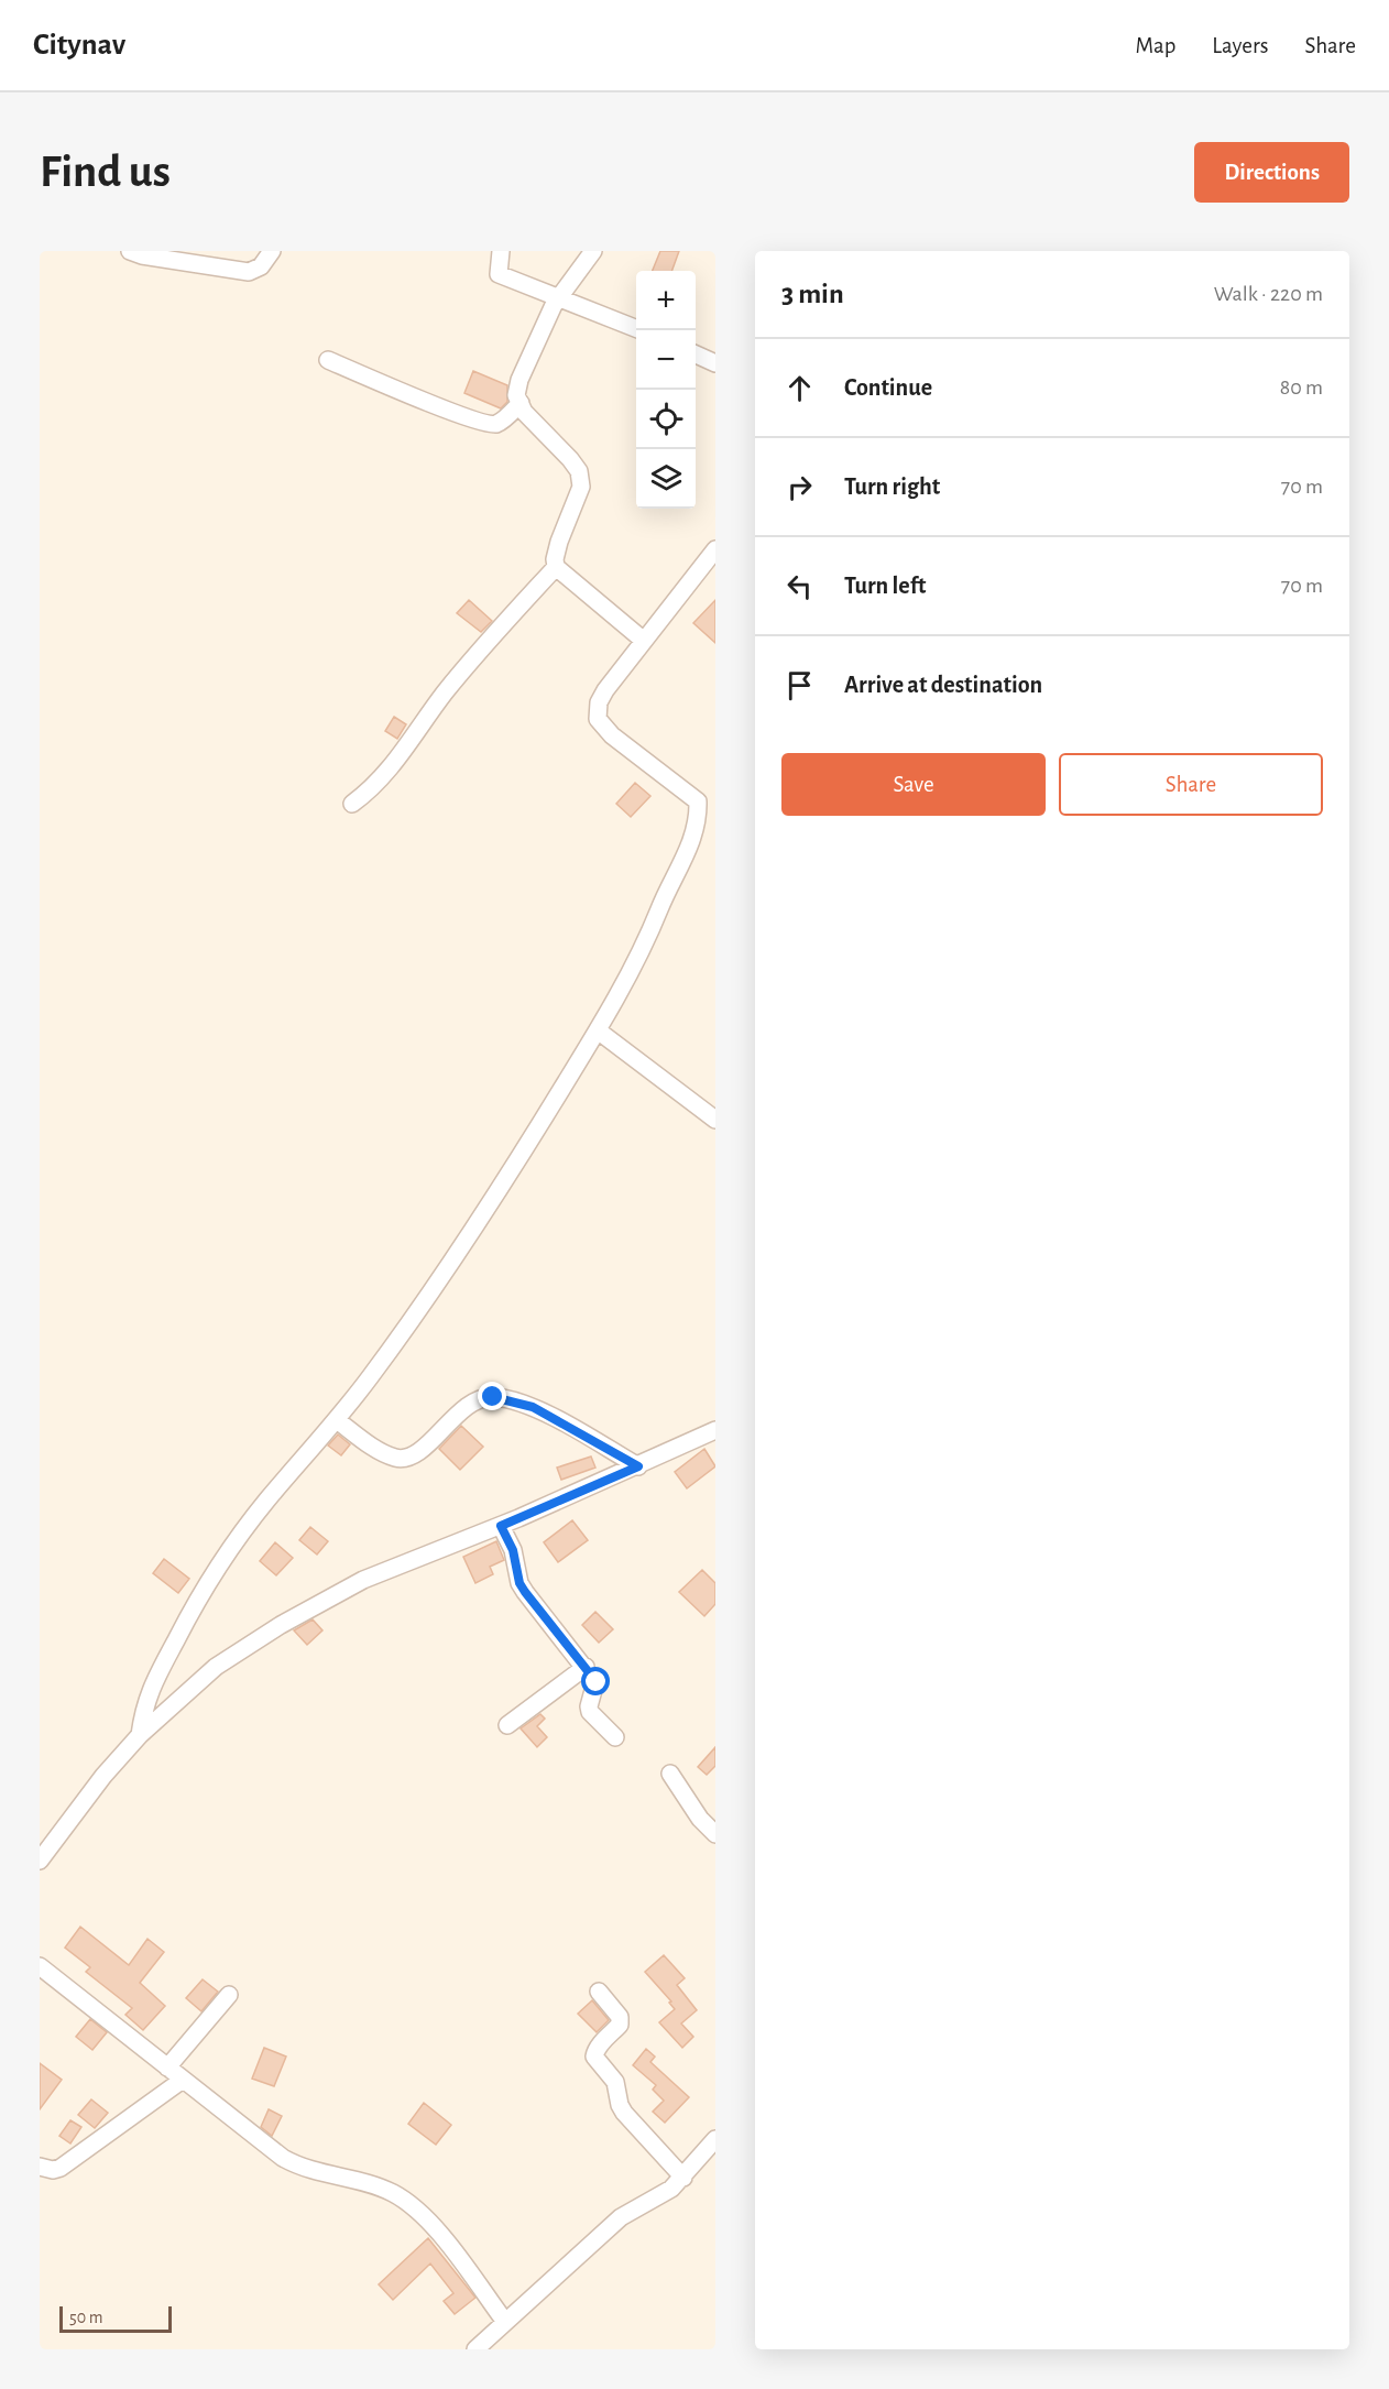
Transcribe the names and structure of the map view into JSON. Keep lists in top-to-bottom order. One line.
{"scale_bar":"50 m","page":{"header":"Citynav","nav":["Map","Layers","Share"],"buttons":["Directions",["Save","Share"]],"title":"Find us","heading":["3 min","Walk · 220 m"],"map_buttons":["+","−"],"list":[["Continue","80 m"],["Turn right","70 m"],["Turn left","70 m"],"Arrive at destination"],"scale":"50 m"}}
